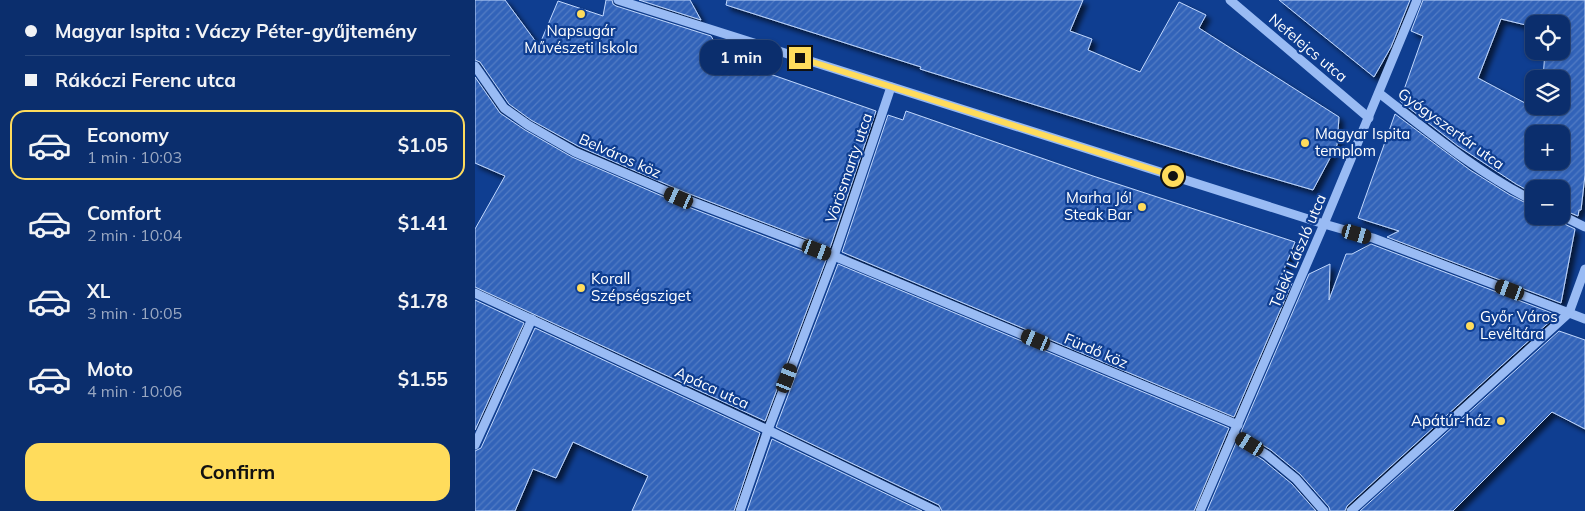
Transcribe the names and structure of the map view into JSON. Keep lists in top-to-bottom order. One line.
{"streets":{"street":["Nefelejcs utca","Gyógyszertár utca","Belváros köz","Vörösmarty utca","Teleki László utca","Fürdő köz","Apáca utca"]},"crossings":[["Nefelejcs utca","Teleki László utca"],["Gyógyszertár utca","Teleki László utca"],["Belváros köz","Vörösmarty utca"],["Belváros köz","Fürdő köz"],["Vörösmarty utca","Fürdő köz"],["Vörösmarty utca","Apáca utca"],["Teleki László utca","Fürdő köz"]],"places":["Napsugár Művészeti Iskola","Magyar Ispita templom","Marha Jó! Steak Bar","Korall Szépségsziget","Győr Város Levéltára","Apátúr-ház"],"page":{"banner":["Magyar Ispita : Váczy Péter-gyűjtemény","Rákóczi Ferenc utca"],"map_buttons":["+","−"],"bubble":"1 min","list":[{"name":"Economy","note":"1 min · 10:03","value":"$1.05"},{"name":"Comfort","note":"2 min · 10:04","value":"$1.41"},{"name":"XL","note":"3 min · 10:05","value":"$1.78"},{"name":"Moto","note":"4 min · 10:06","value":"$1.55"}],"buttons":"Confirm"}}
